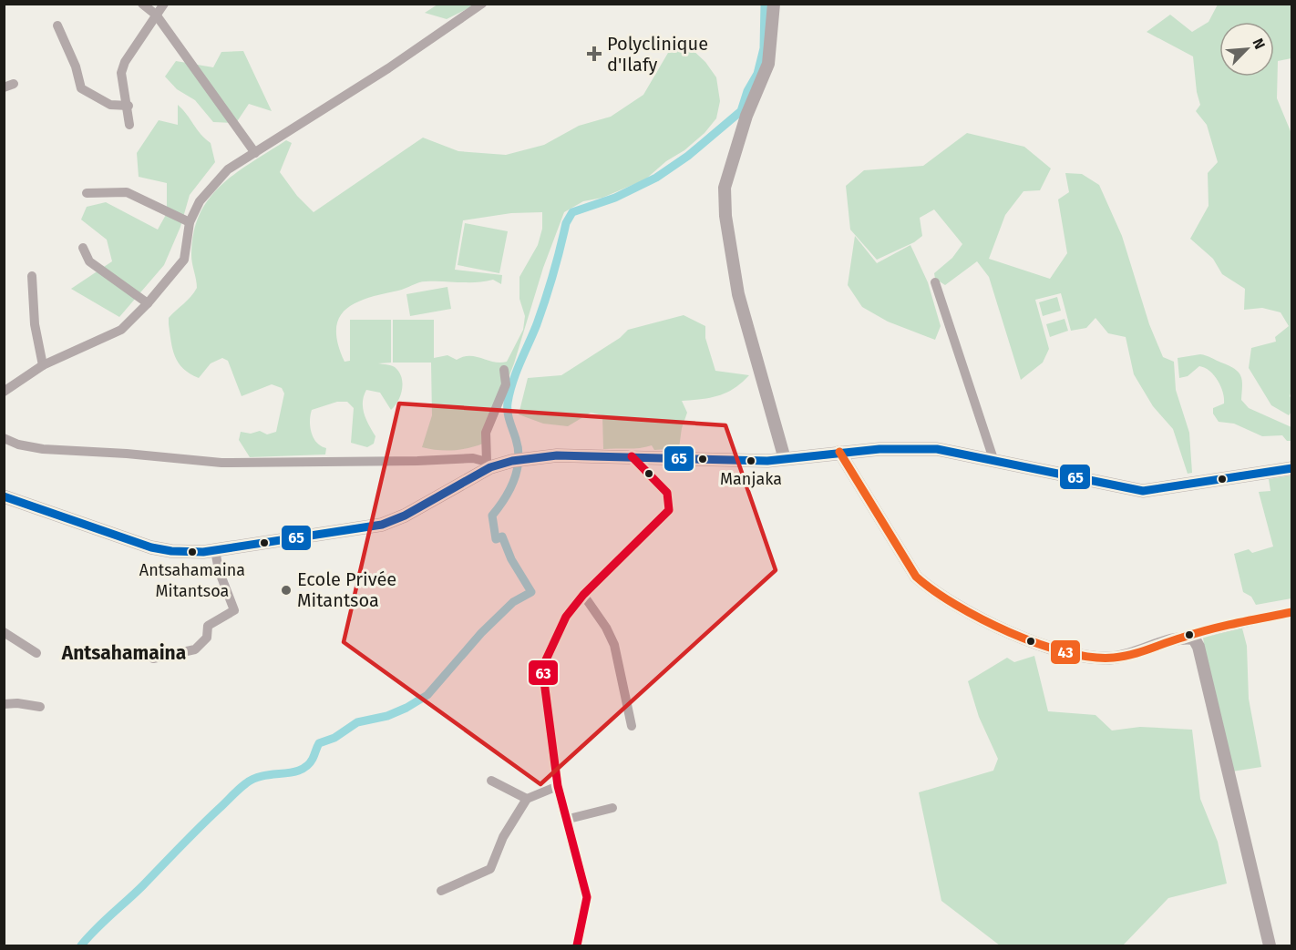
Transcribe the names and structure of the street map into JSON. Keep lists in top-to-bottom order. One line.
{"districts":["Antsahamaina"],"places":{"health":["Polyclinique d'Ilafy"],"other":["Manjaka","Antsahamaina Mitantsoa","Ecole Privée Mitantsoa"]},"lines":["transit line 65","transit line 43","transit line 63"],"north":"top right"}
